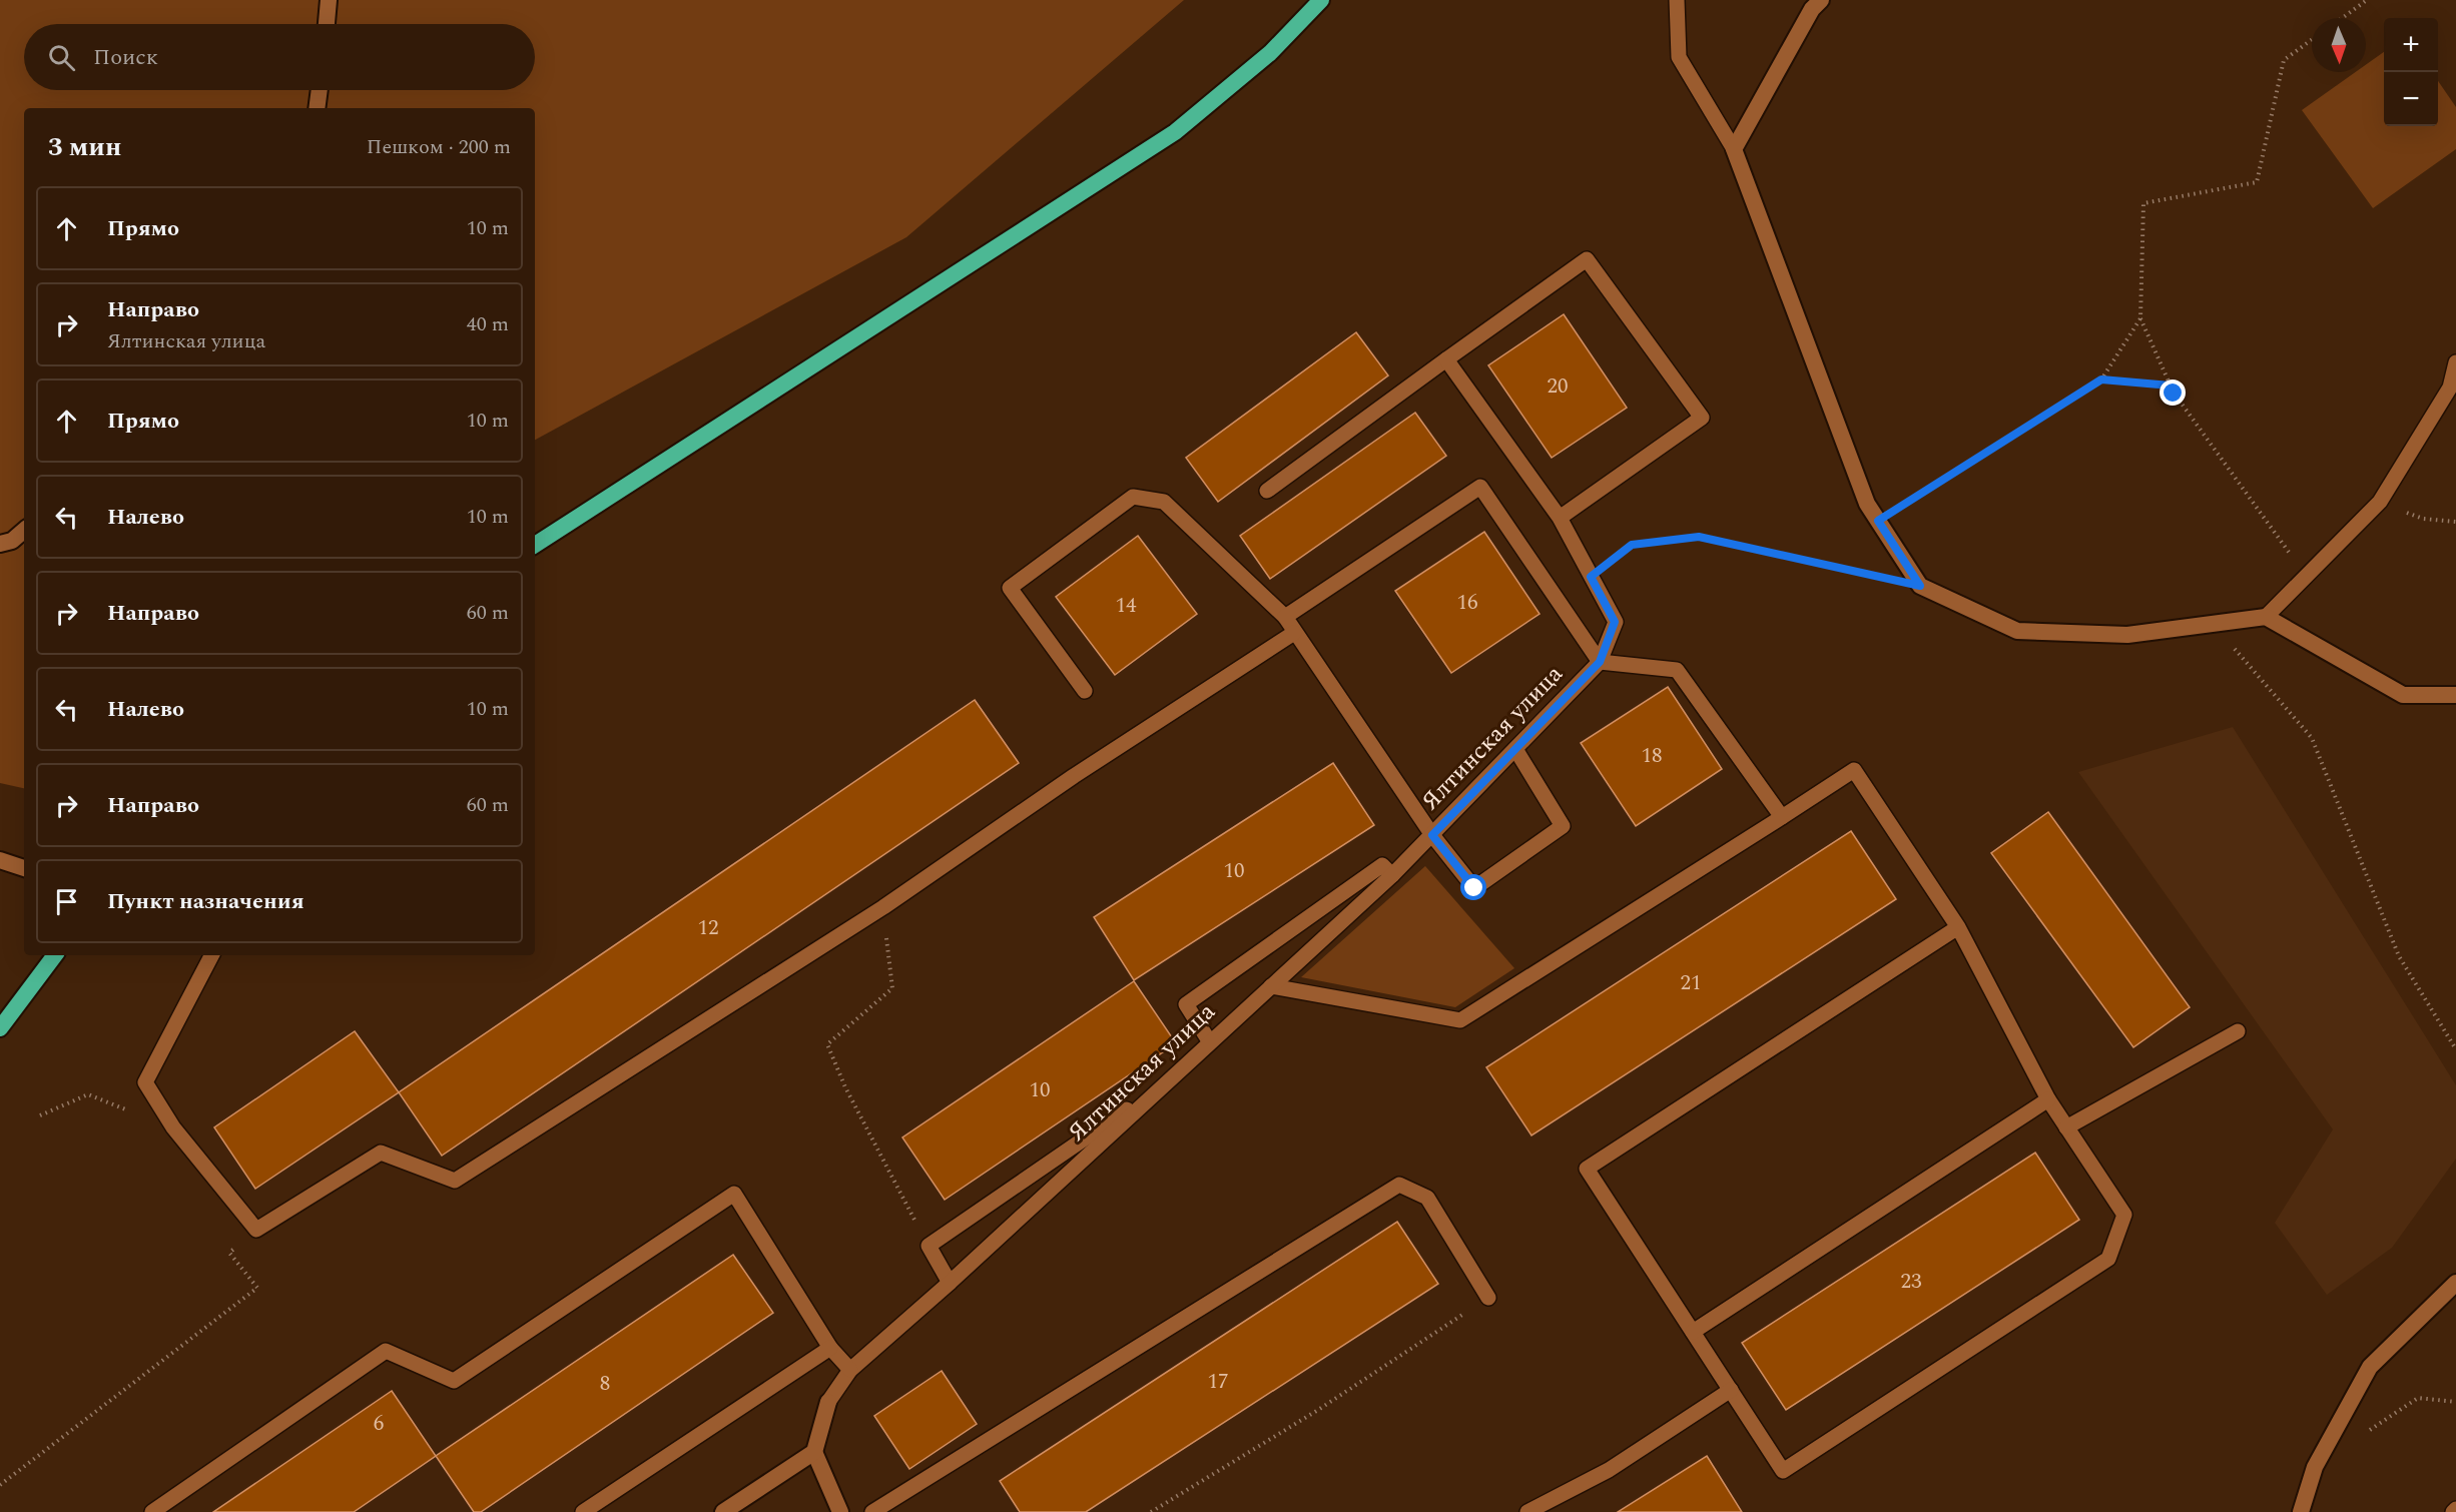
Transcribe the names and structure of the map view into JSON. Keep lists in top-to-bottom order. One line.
{"streets":{"street":["Ялтинская улица"]},"house_numbers":["20","16","14","18","10","12","21","10","23","17","8","6"],"north":"bottom","page":{"map_buttons":["+","−"],"search":"Поиск","heading":["3 мин","Пешком · 200 m"],"list":[["Прямо","10 m"],["Направо","Ялтинская улица","40 m"],["Прямо","10 m"],["Налево","10 m"],["Направо","60 m"],["Налево","10 m"],["Направо","60 m"],"Пункт назначения"]}}
